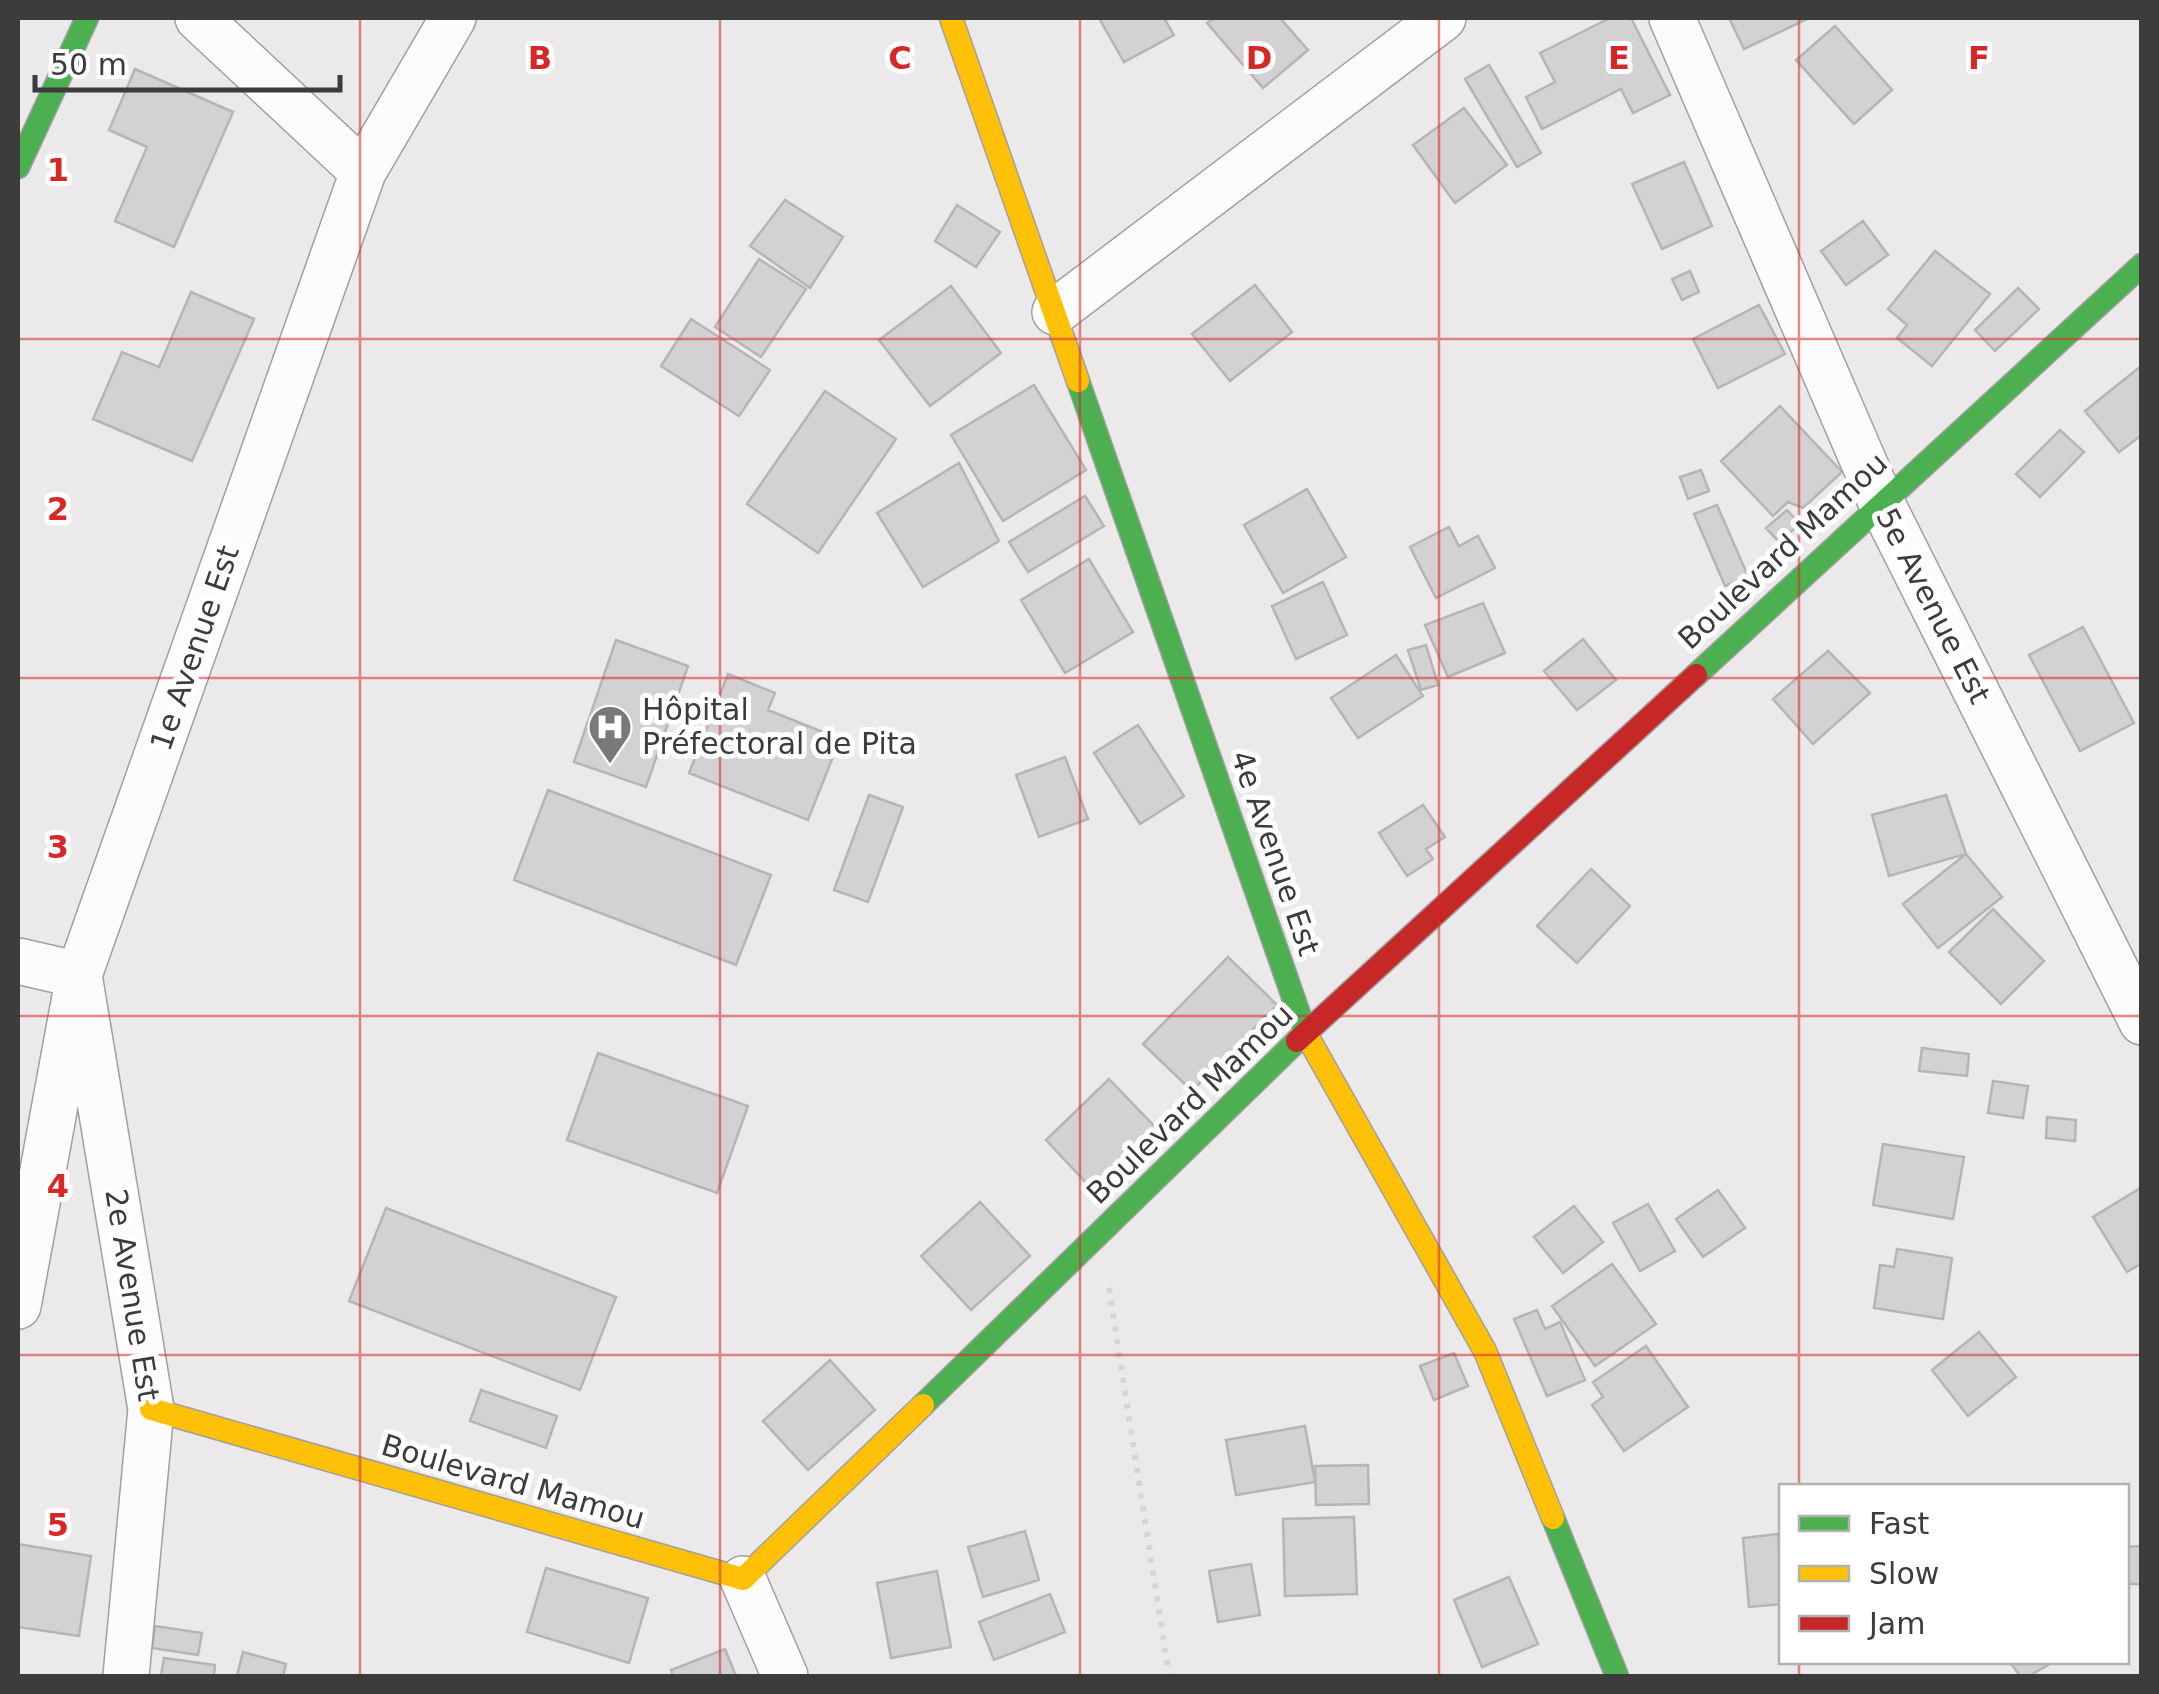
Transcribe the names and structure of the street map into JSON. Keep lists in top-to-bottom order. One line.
{"streets":{"main road":["Boulevard Mamou","4e Avenue Est"],"street":["5e Avenue Est","1e Avenue Est","2e Avenue Est"]},"crossings":[["Boulevard Mamou","5e Avenue Est"],["Boulevard Mamou","4e Avenue Est"],["Boulevard Mamou","2e Avenue Est"],["1e Avenue Est","2e Avenue Est"]],"places":{"hospital":["Hôpital Préfectoral de Pita"]},"legend":["Fast","Slow","Jam"],"scale_bar":"50 m","grid":{"columns":["B","C","D","E","F"],"rows":["1","2","3","4","5"]}}
